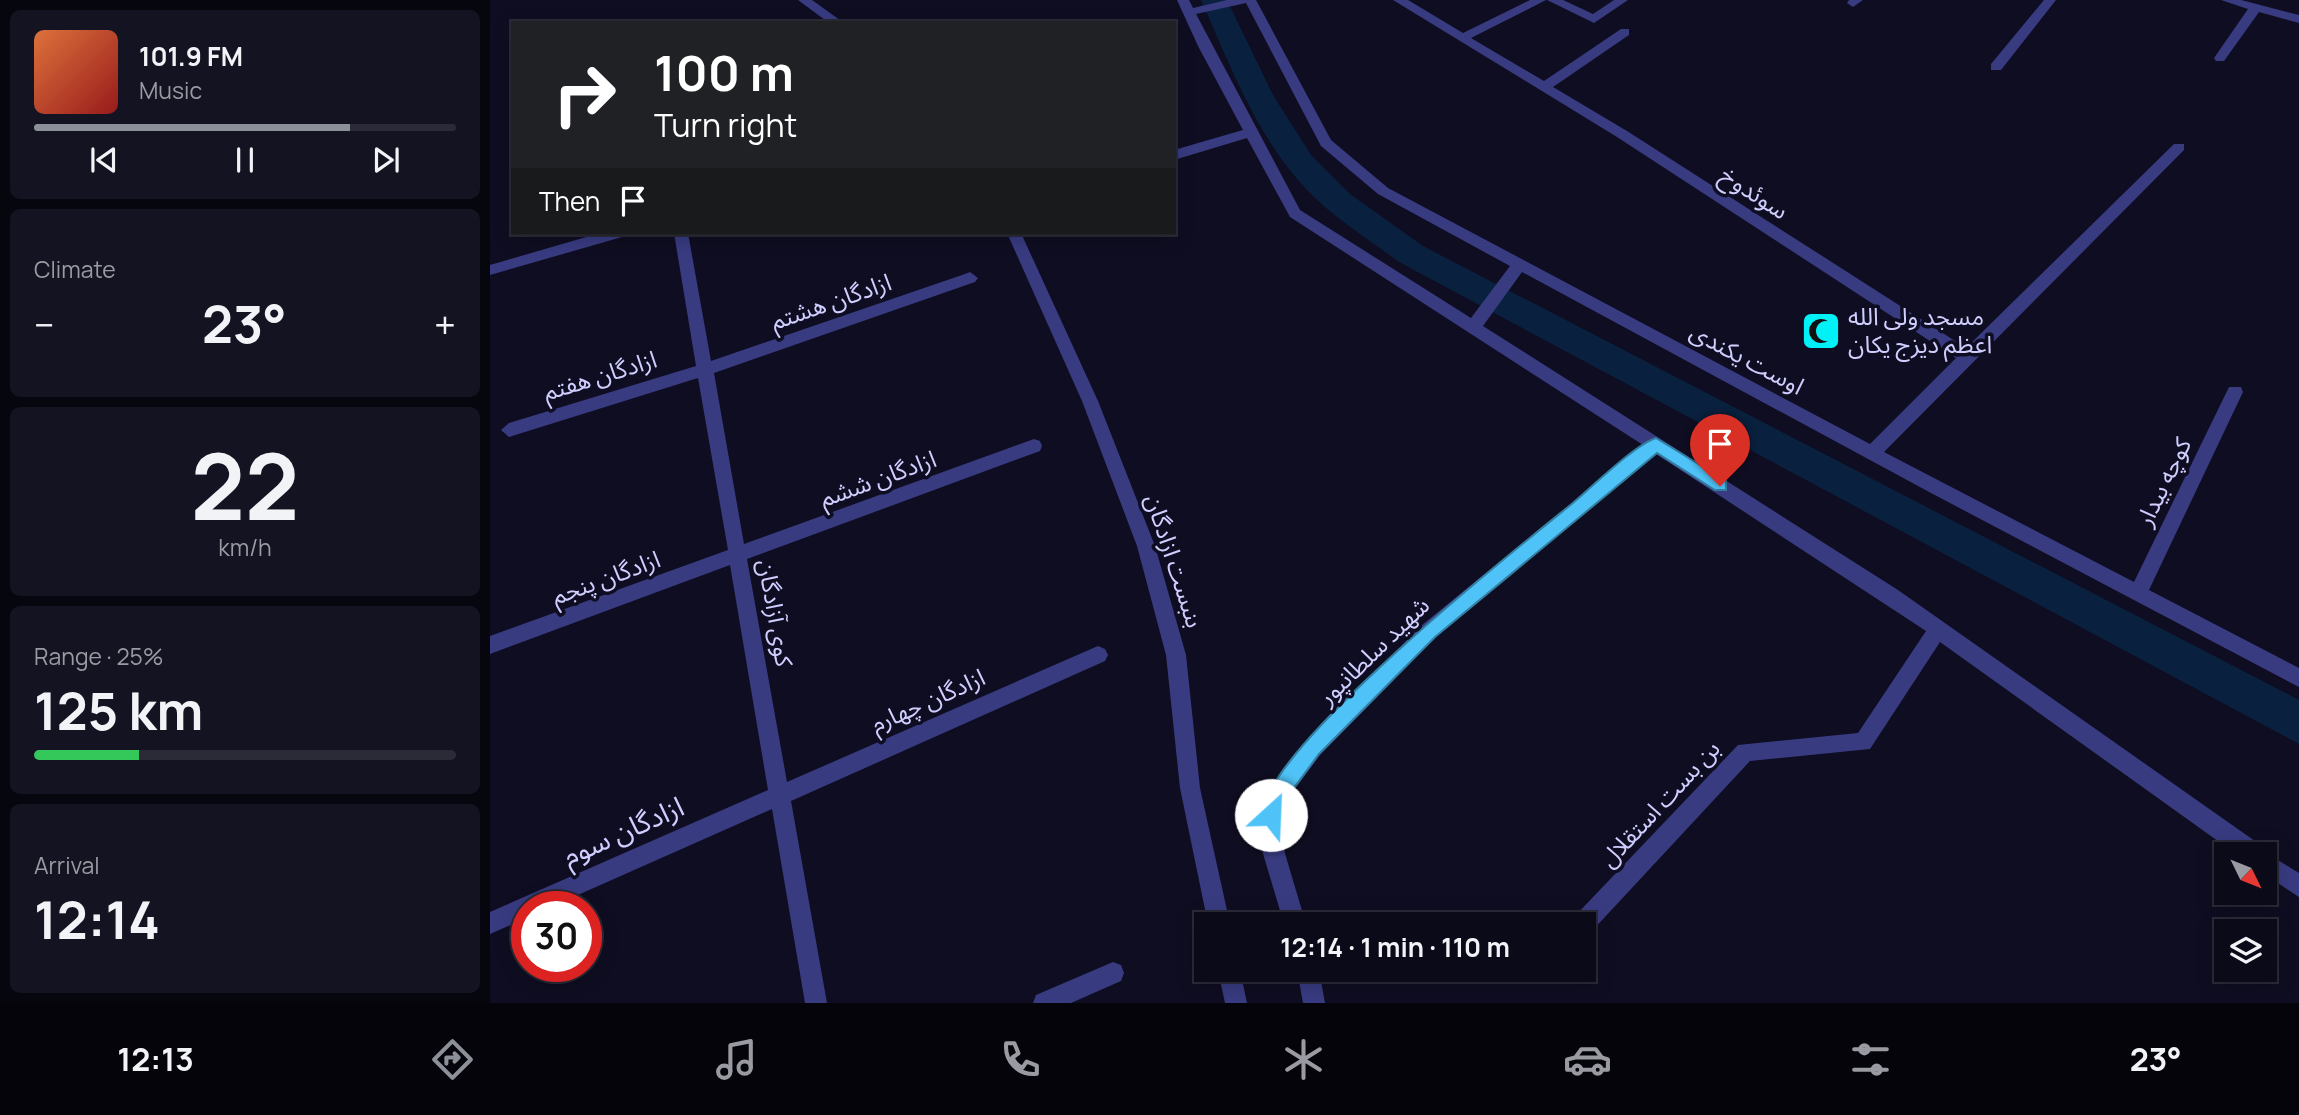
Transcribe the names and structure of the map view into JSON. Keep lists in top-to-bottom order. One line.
{"streets":{"street":["سوئدوخ","ازادگان هشتم","اوست یکندی","ازادگان هفتم","ازادگان ششم","کوچه بیدار","بنبست ازادگان","ازادگان پنجم","کوی آزادگان","شهید سلطانپور","ازادگان چهارم","بن بست استقلال","ازادگان سوم"]},"crossings":[["ازادگان هشتم","ازادگان هفتم"],["ازادگان هشتم","کوی آزادگان"],["اوست یکندی","کوچه بیدار"],["ازادگان هفتم","کوی آزادگان"],["ازادگان ششم","ازادگان پنجم"],["ازادگان ششم","کوی آزادگان"],["ازادگان پنجم","کوی آزادگان"],["کوی آزادگان","ازادگان چهارم"],["کوی آزادگان","ازادگان سوم"],["ازادگان چهارم","ازادگان سوم"]],"places":{"mosque":["مسجد ولی الله اعظم دیزج یکان"]},"north":"bottom right","page":{"turn":["100 m","Turn right"],"song":["101.9 FM","Music"],"then":"Then","tile":["Climate",["22","km/h"],["Range · 25%","125 km"],["Arrival","12:14"]],"heat":["−","23°","+"],"limit":"30","trip":"12:14 · 1 min · 110 m","tabs":["12:13","23°"]}}
